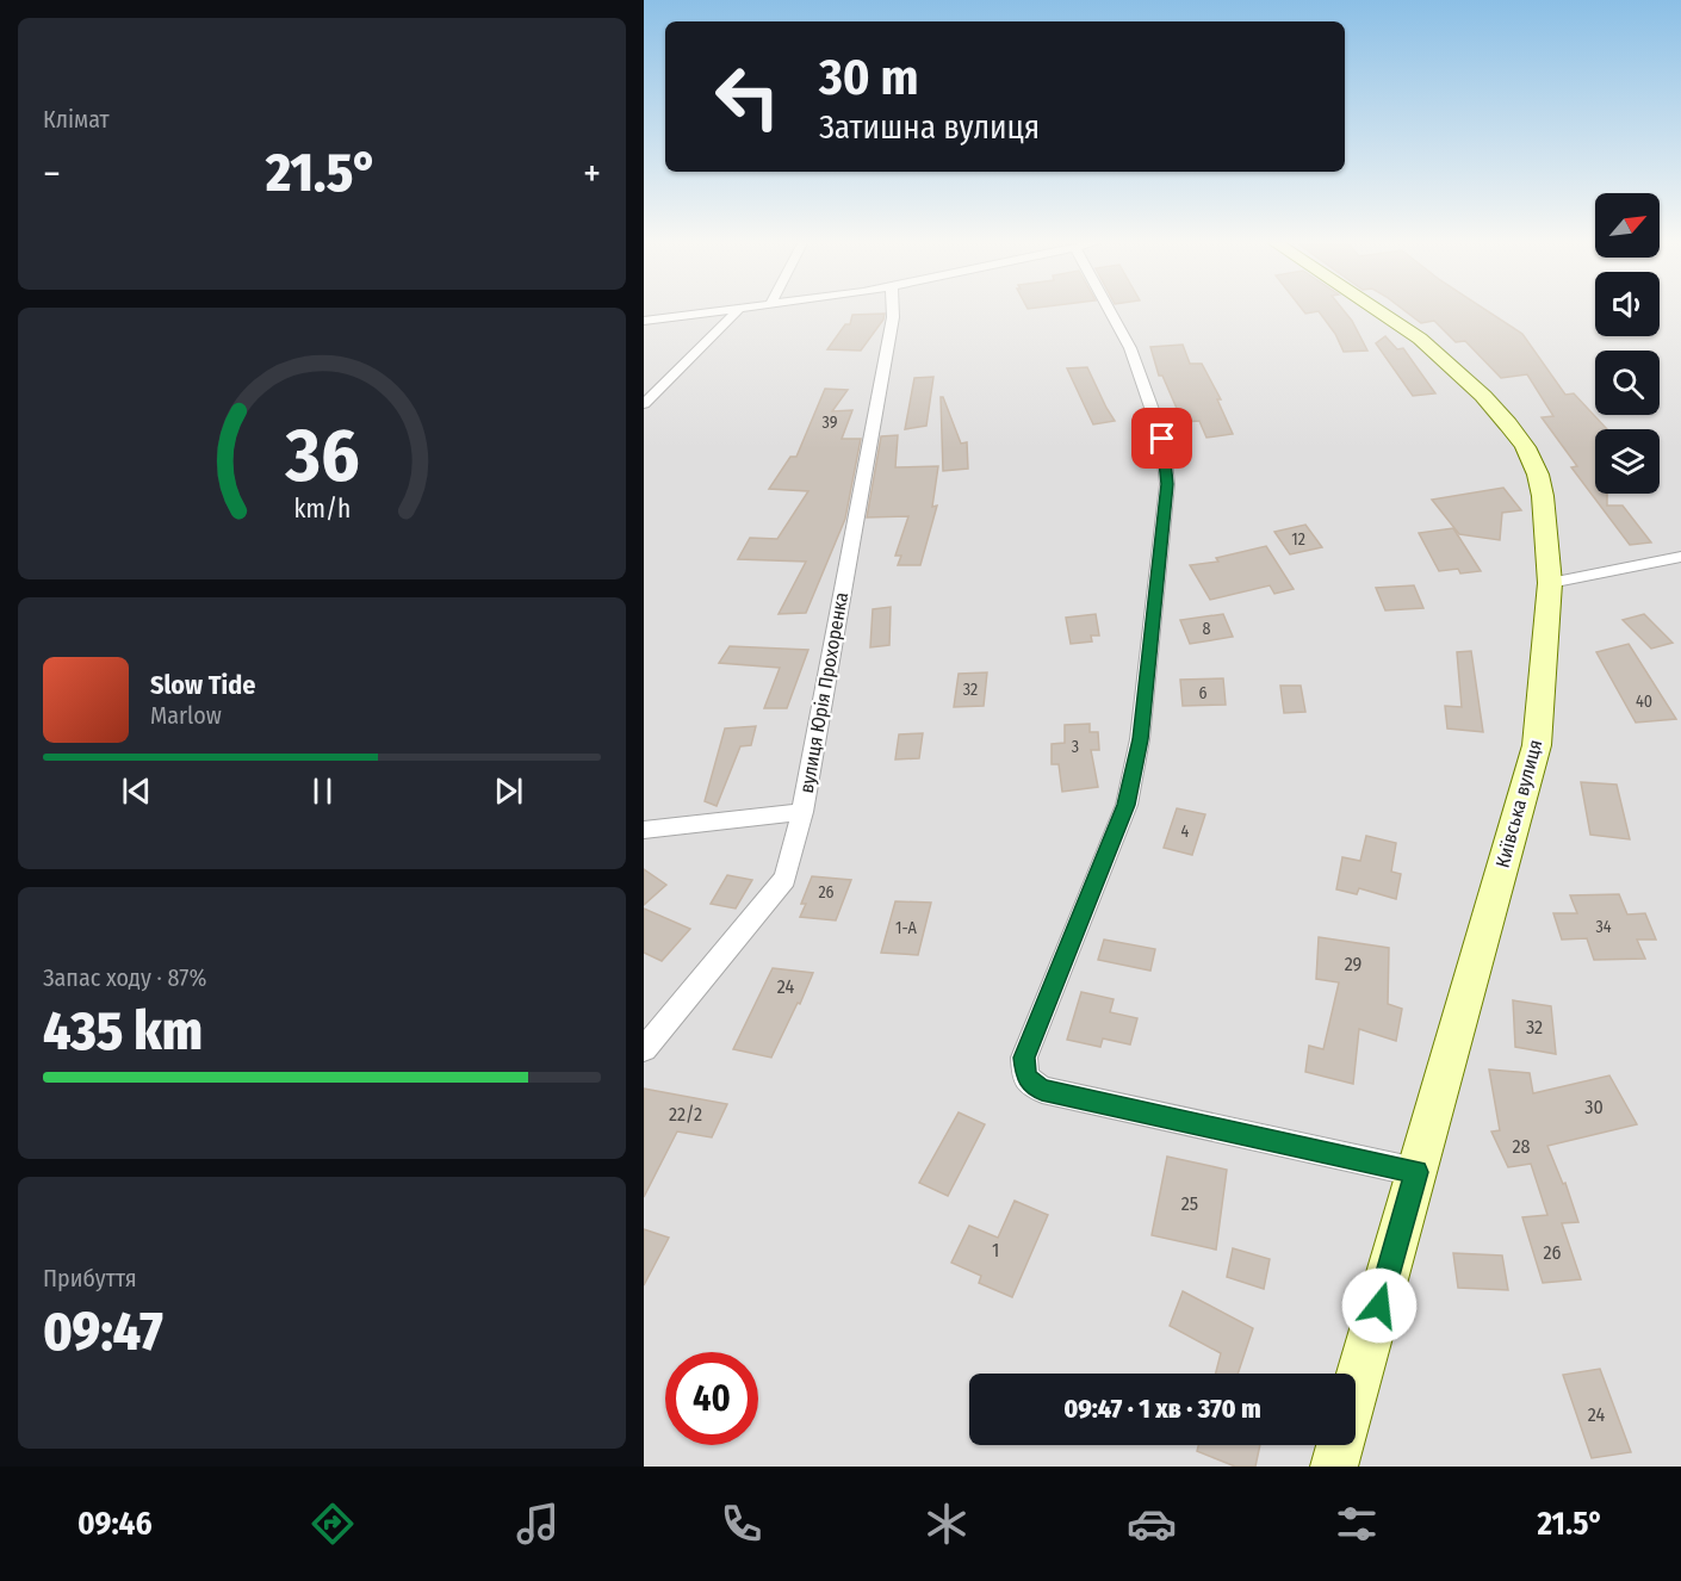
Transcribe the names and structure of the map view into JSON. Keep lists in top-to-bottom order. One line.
{"streets":{"street":["вулиця Юрія Прохоренка","Київська вулиця"]},"house_numbers":["39","12","8","32","6","40","3","4","26","34","1-А","29","24","32","30","22/2","28","25","1","26","24"],"north":"top right","page":{"tile":["Клімат",["Запас ходу · 87%","435 km"],["Прибуття","09:47"]],"turn":["30 m","Затишна вулиця"],"heat":["−","21.5°","+"],"song":["Slow Tide","Marlow"],"limit":"40","trip":"09:47 · 1 хв · 370 m","tabs":["09:46","21.5°"],"gauge":["36","km/h"]}}
